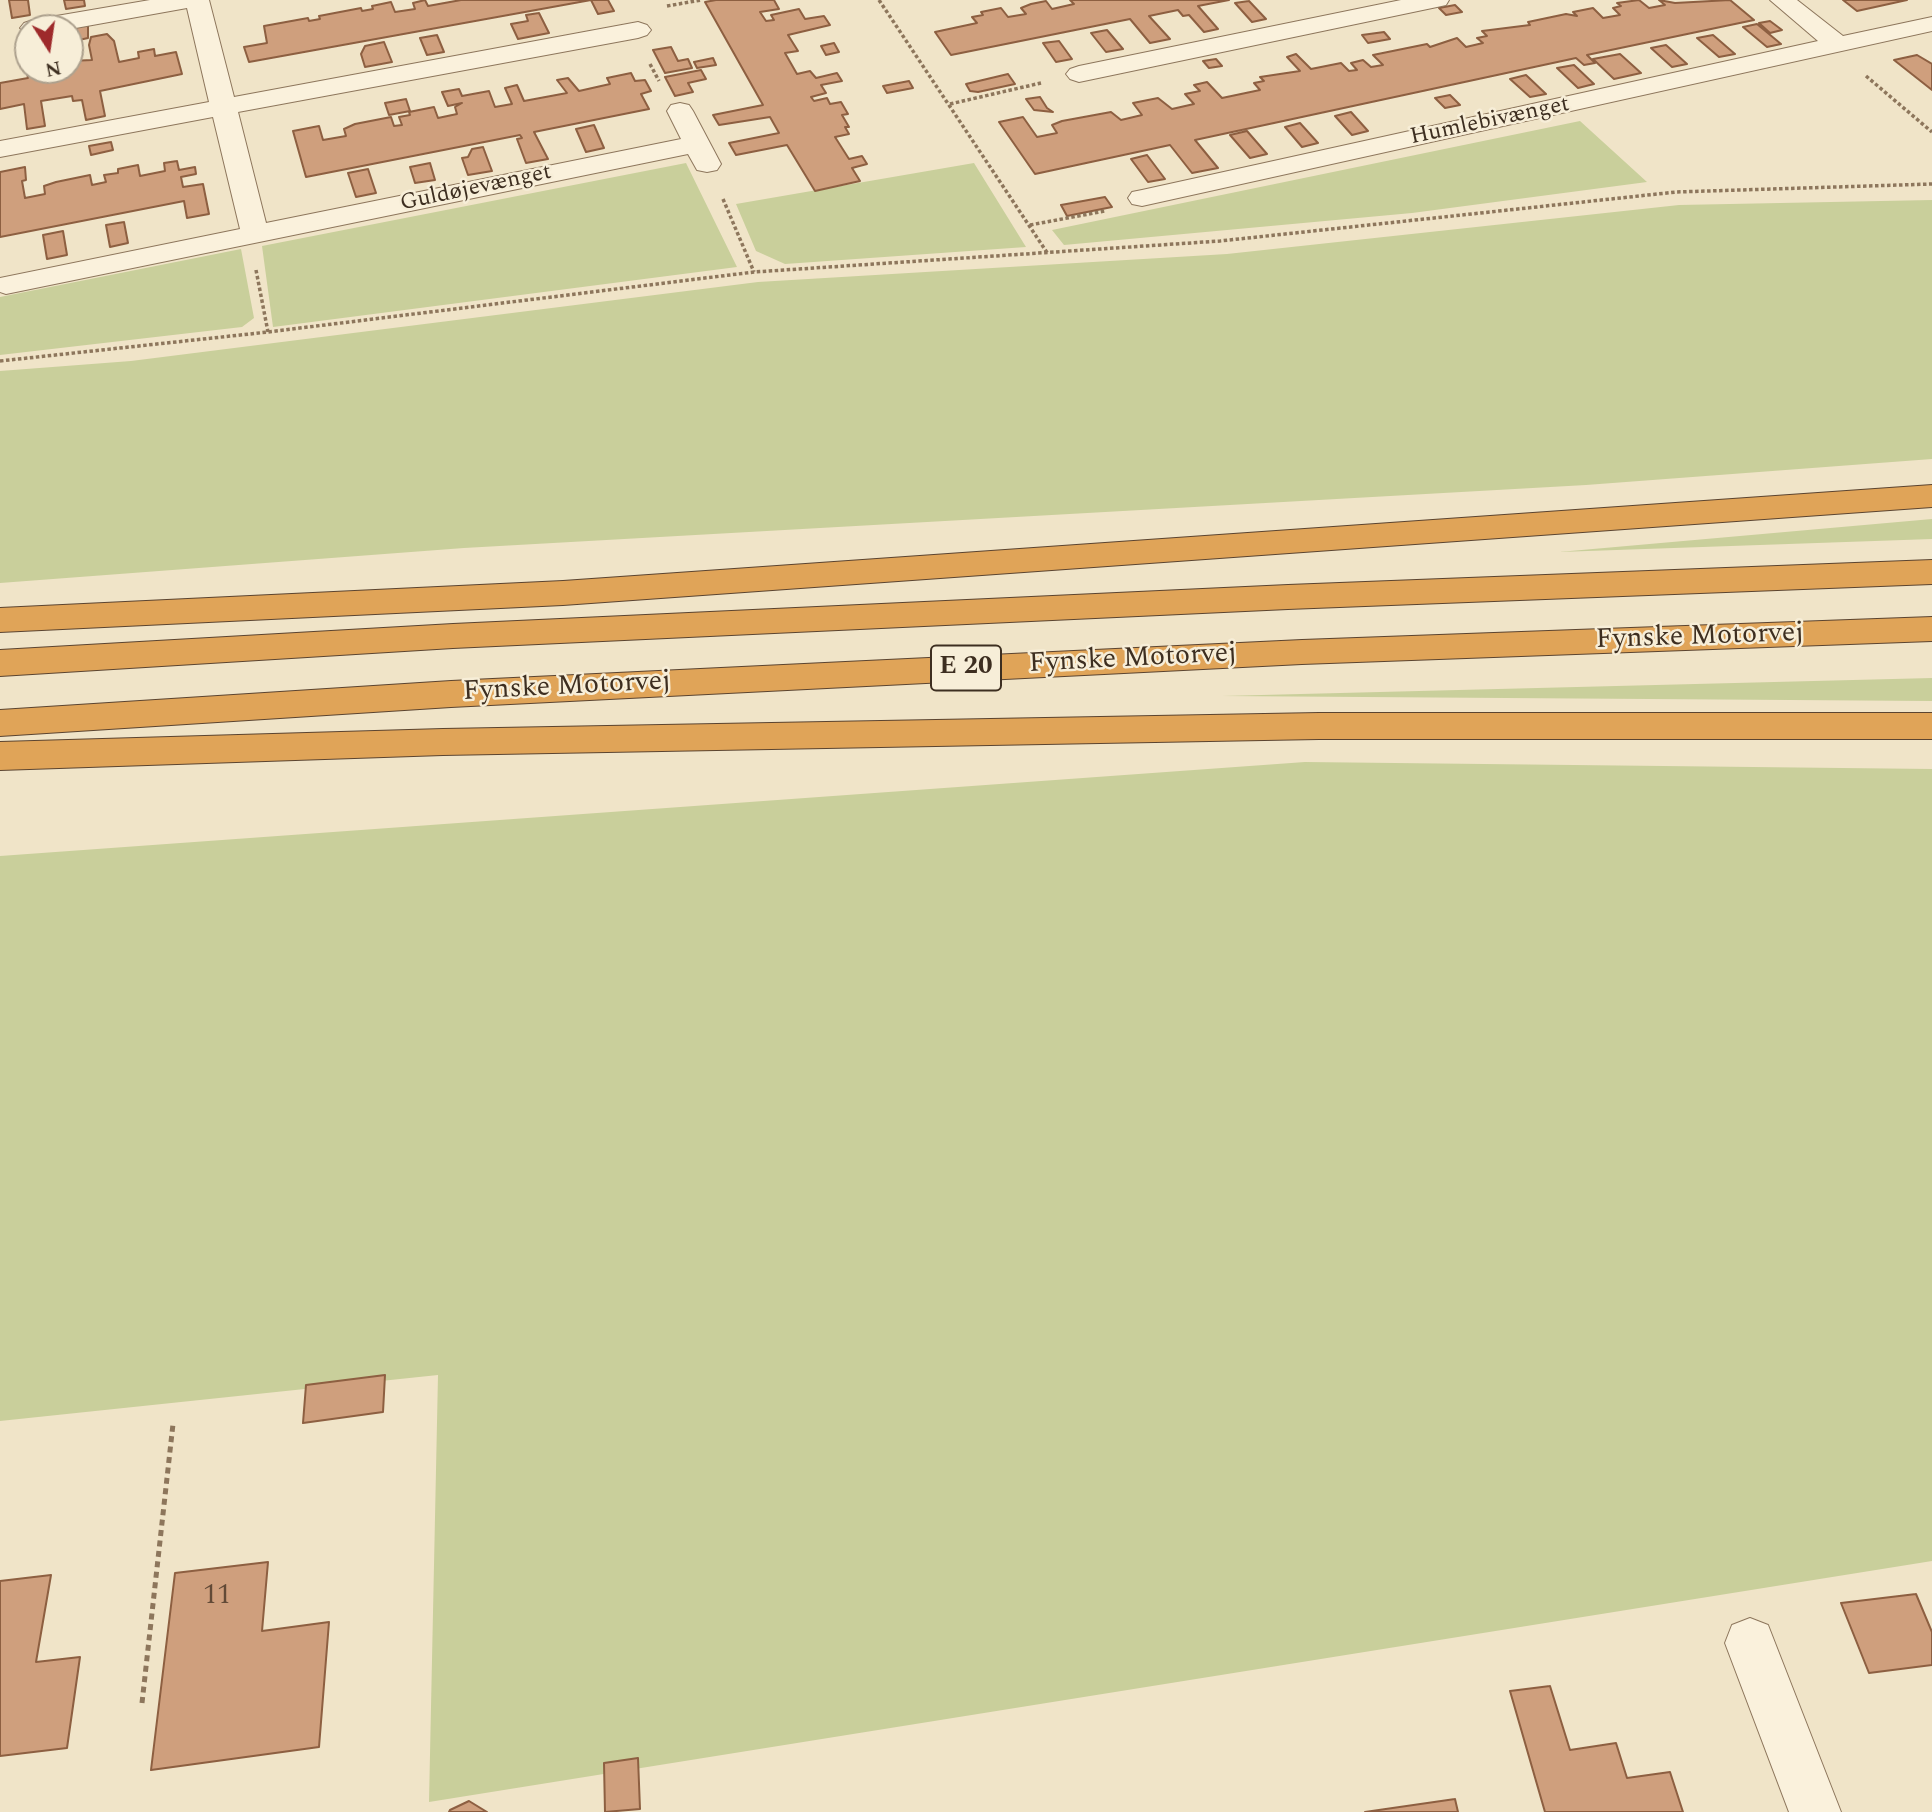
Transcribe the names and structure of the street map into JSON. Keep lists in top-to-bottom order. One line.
{"streets":{"highway":["Fynske Motorvej","E 20"],"street":["Humlebivænget","Guldøjevænget"]},"house_numbers":["11"],"north":"bottom"}
